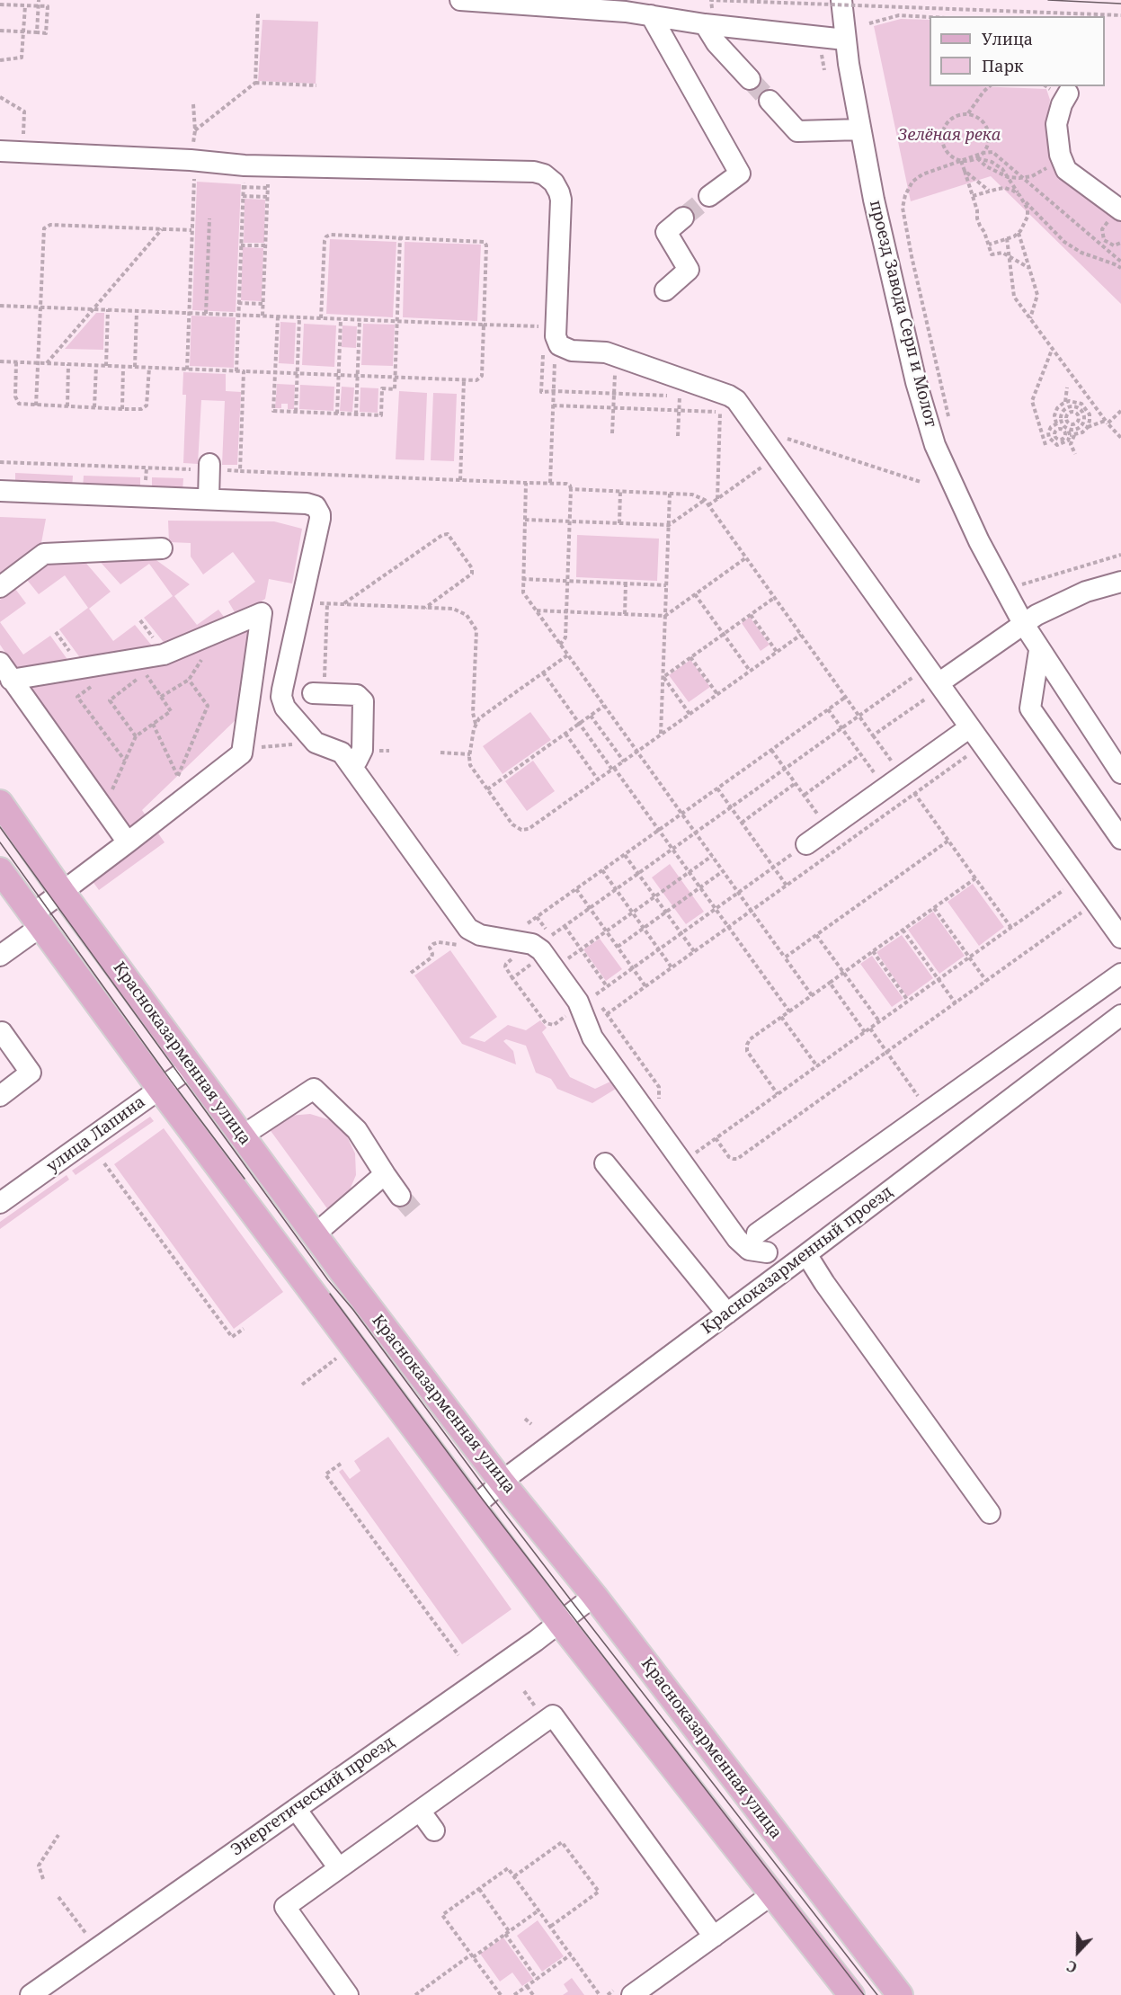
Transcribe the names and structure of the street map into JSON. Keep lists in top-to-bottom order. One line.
{"streets":{"main road":["Красноказарменная улица"],"street":["проезд Завода Серп и Молот","улица Лапина","Красноказарменный проезд","Энергетический проезд"]},"crossings":[["Красноказарменная улица","улица Лапина"],["Красноказарменная улица","Красноказарменный проезд"],["Красноказарменная улица","Энергетический проезд"]],"parks":["Зелёная река"],"legend":["Улица","Парк"],"north":"bottom"}
